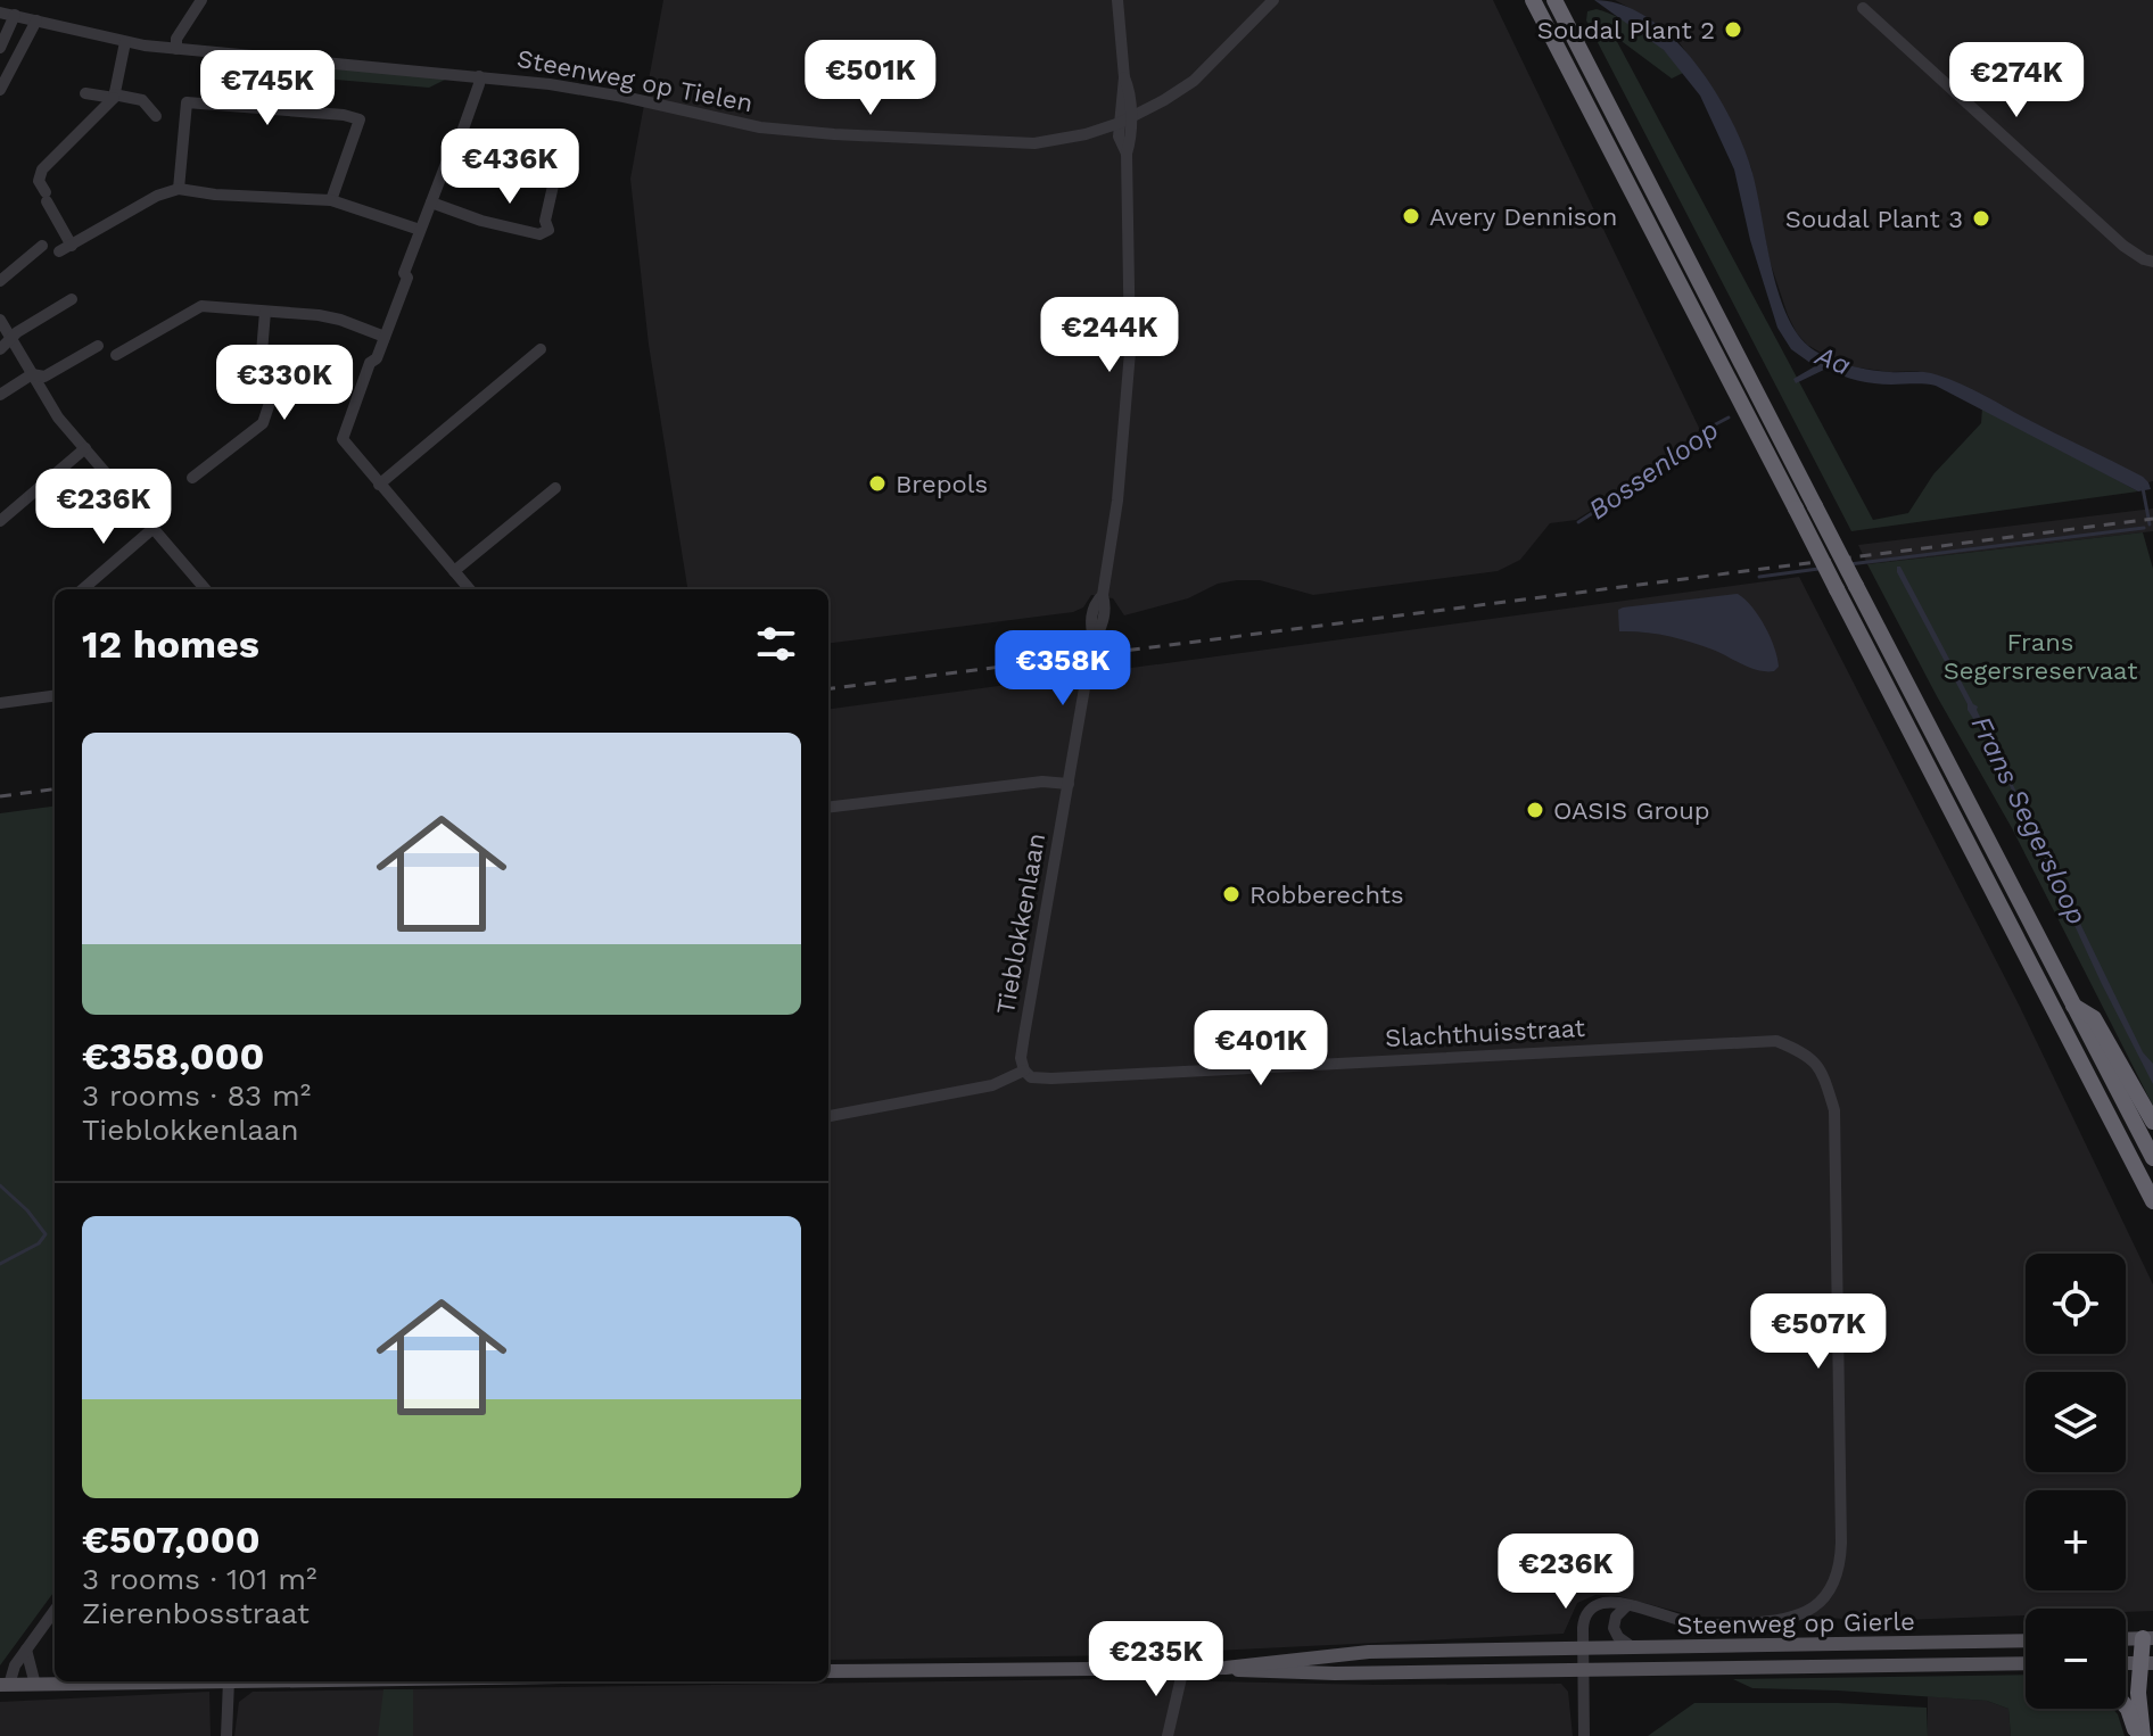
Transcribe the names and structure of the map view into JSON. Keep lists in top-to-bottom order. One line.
{"streets":{"main road":["Steenweg op Gierle"],"street":["Steenweg op Tielen","Tieblokkenlaan","Slachthuisstraat"]},"crossings":[["Steenweg op Tielen","Tieblokkenlaan"],["Tieblokkenlaan","Slachthuisstraat"]],"water":["Aa","Bossenloop","Frans Segersloop"],"parks":["Frans Segersreservaat"],"places":["Soudal Plant 2","Avery Dennison","Soudal Plant 3","Brepols","OASIS Group","Robberechts"],"page":{"price":["€501K","€274K","€745K","€436K","€244K","€330K","€236K","€358K","€401K","€507K","€236K","€235K"],"heading":"12 homes","list":[{"name":"€358,000","note":"3 rooms · 83 m² · Tieblokkenlaan"},{"name":"€507,000","note":"3 rooms · 101 m² · Zierenbosstraat"}],"map_buttons":["+","−"]}}
